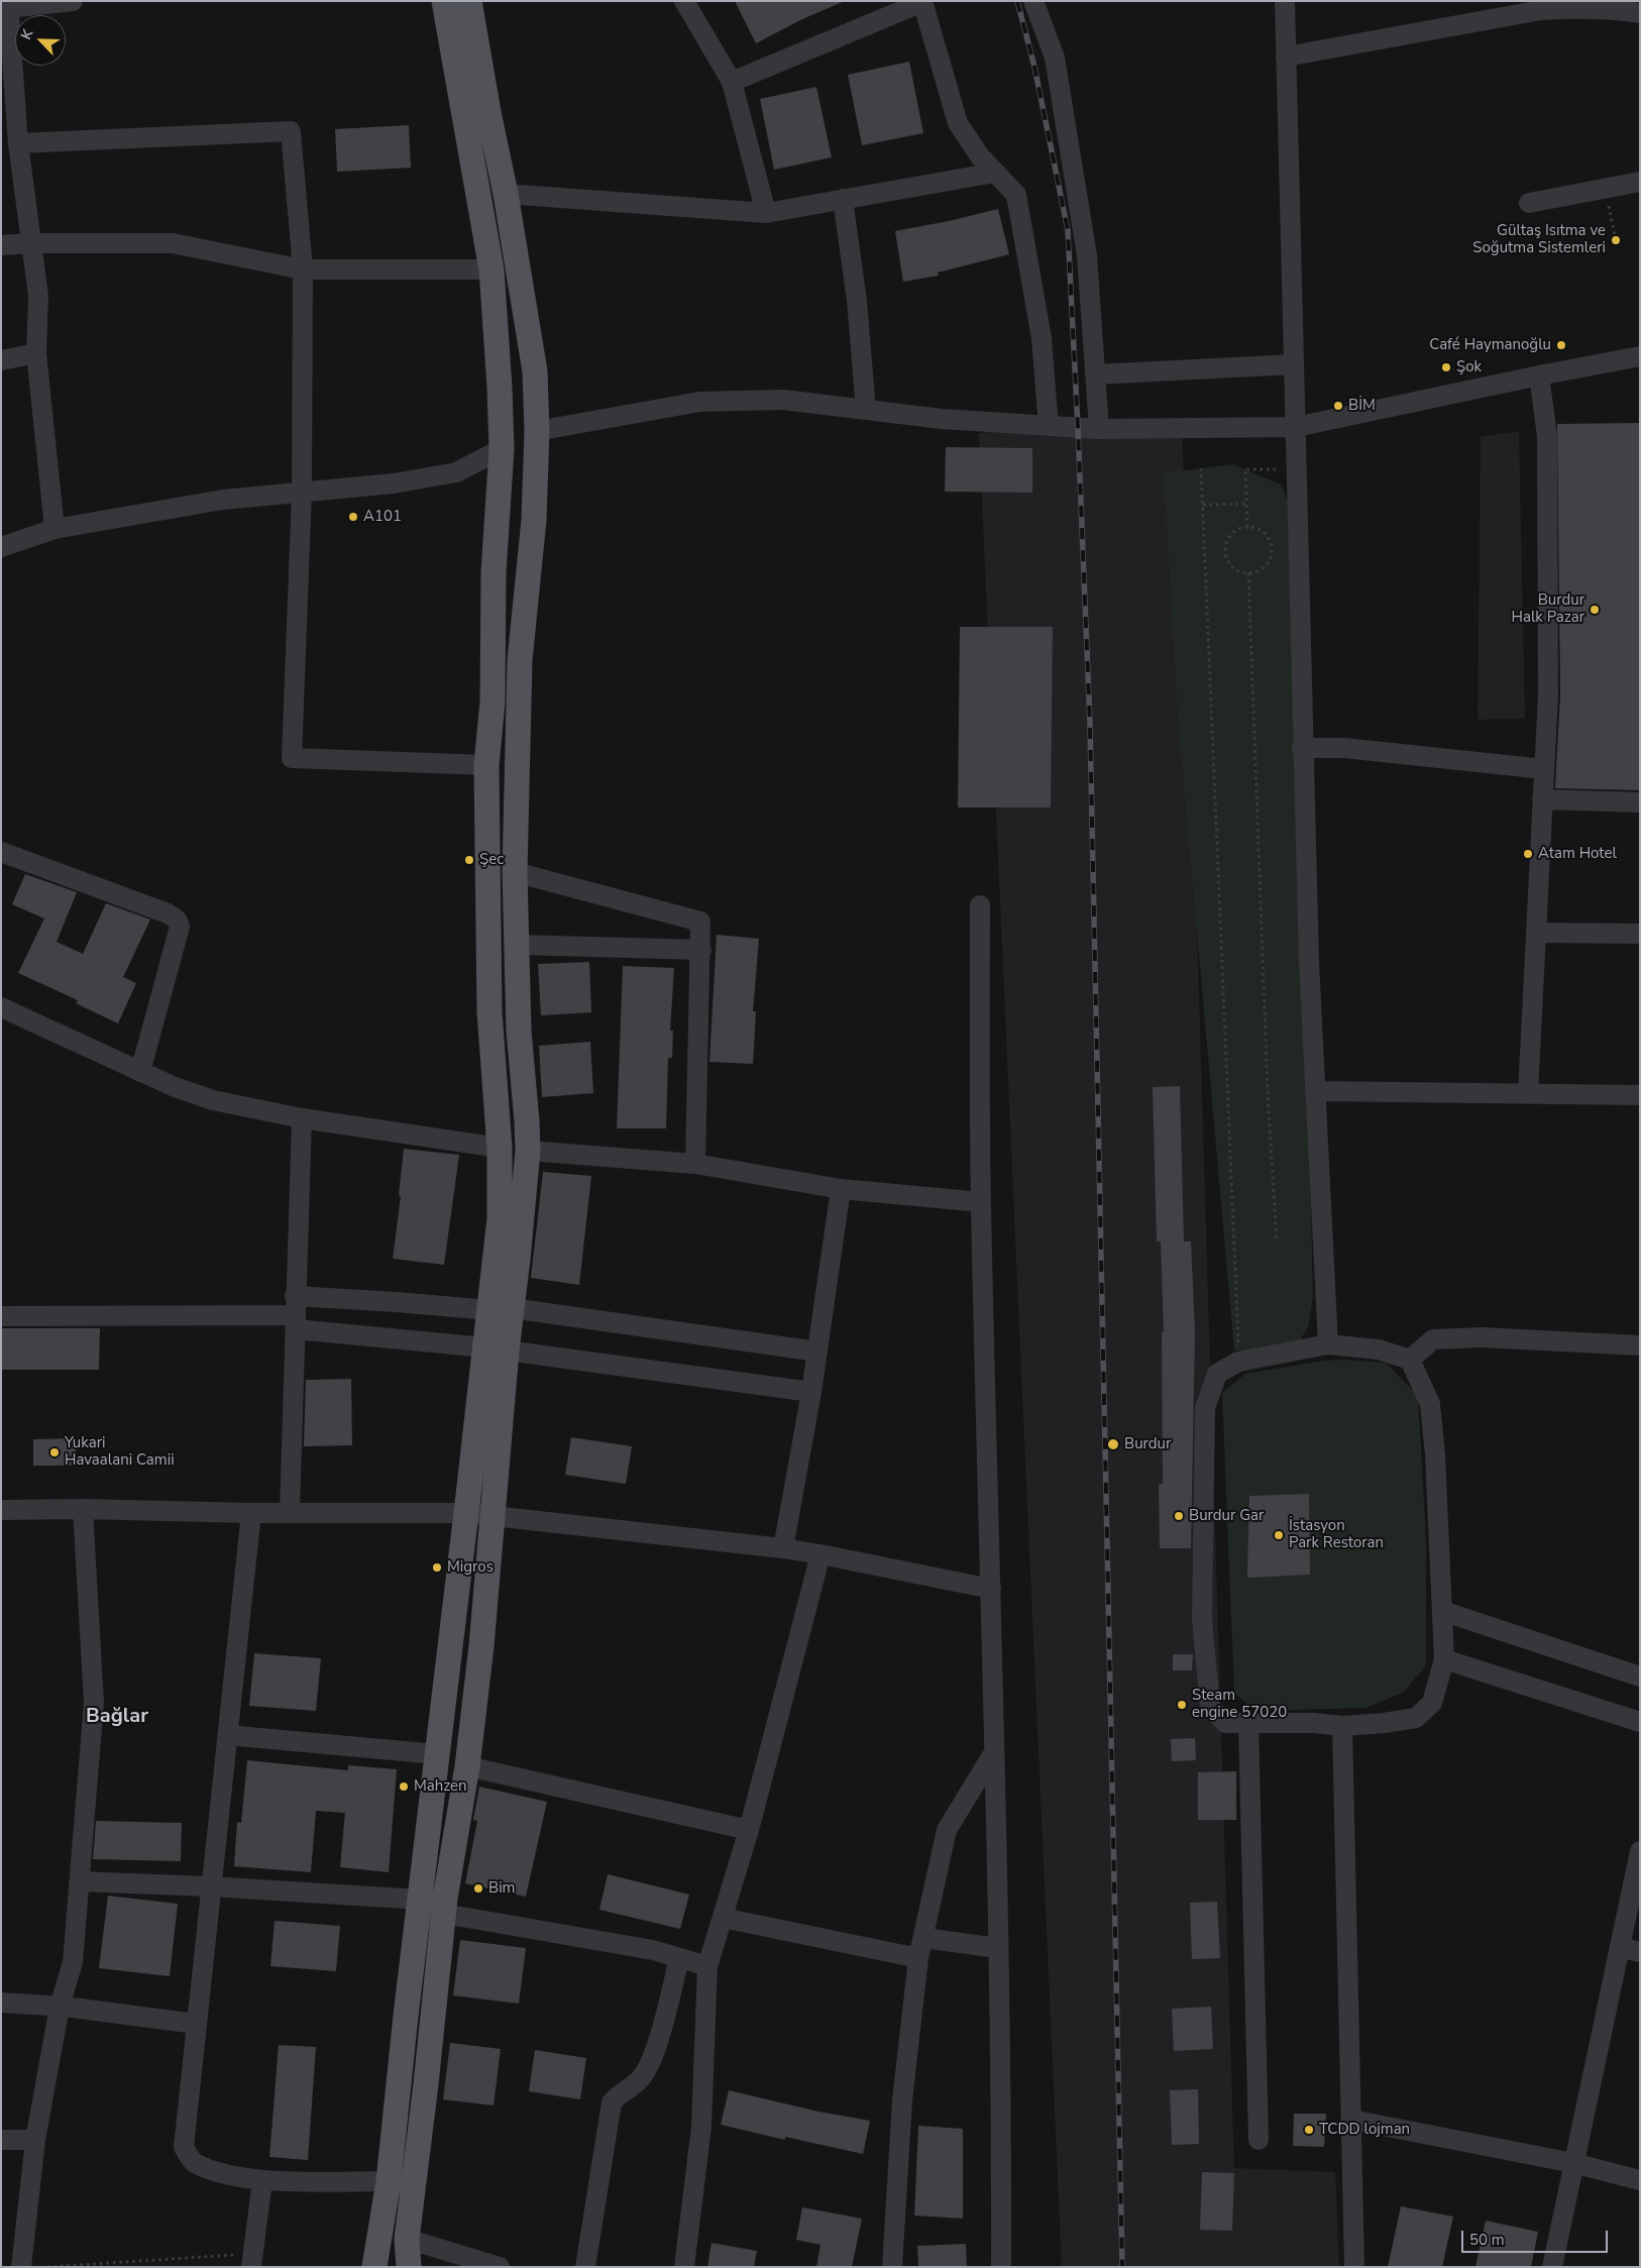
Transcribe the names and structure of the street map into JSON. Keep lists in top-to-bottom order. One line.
{"districts":["Bağlar"],"places":["Gültaş Isıtma ve Soğutma Sistemleri","Café Haymanoğlu","Şok","BİM","A101","Burdur Halk Pazar","Atam Hotel","Şec","Burdur","Yukari Havaalani Camii","Burdur Gar","İstasyon Park Restoran","Migros","Steam engine 57020","Mahzen","Bim","TCDD lojman"],"scale_bar":"50 m","north":"top left"}
